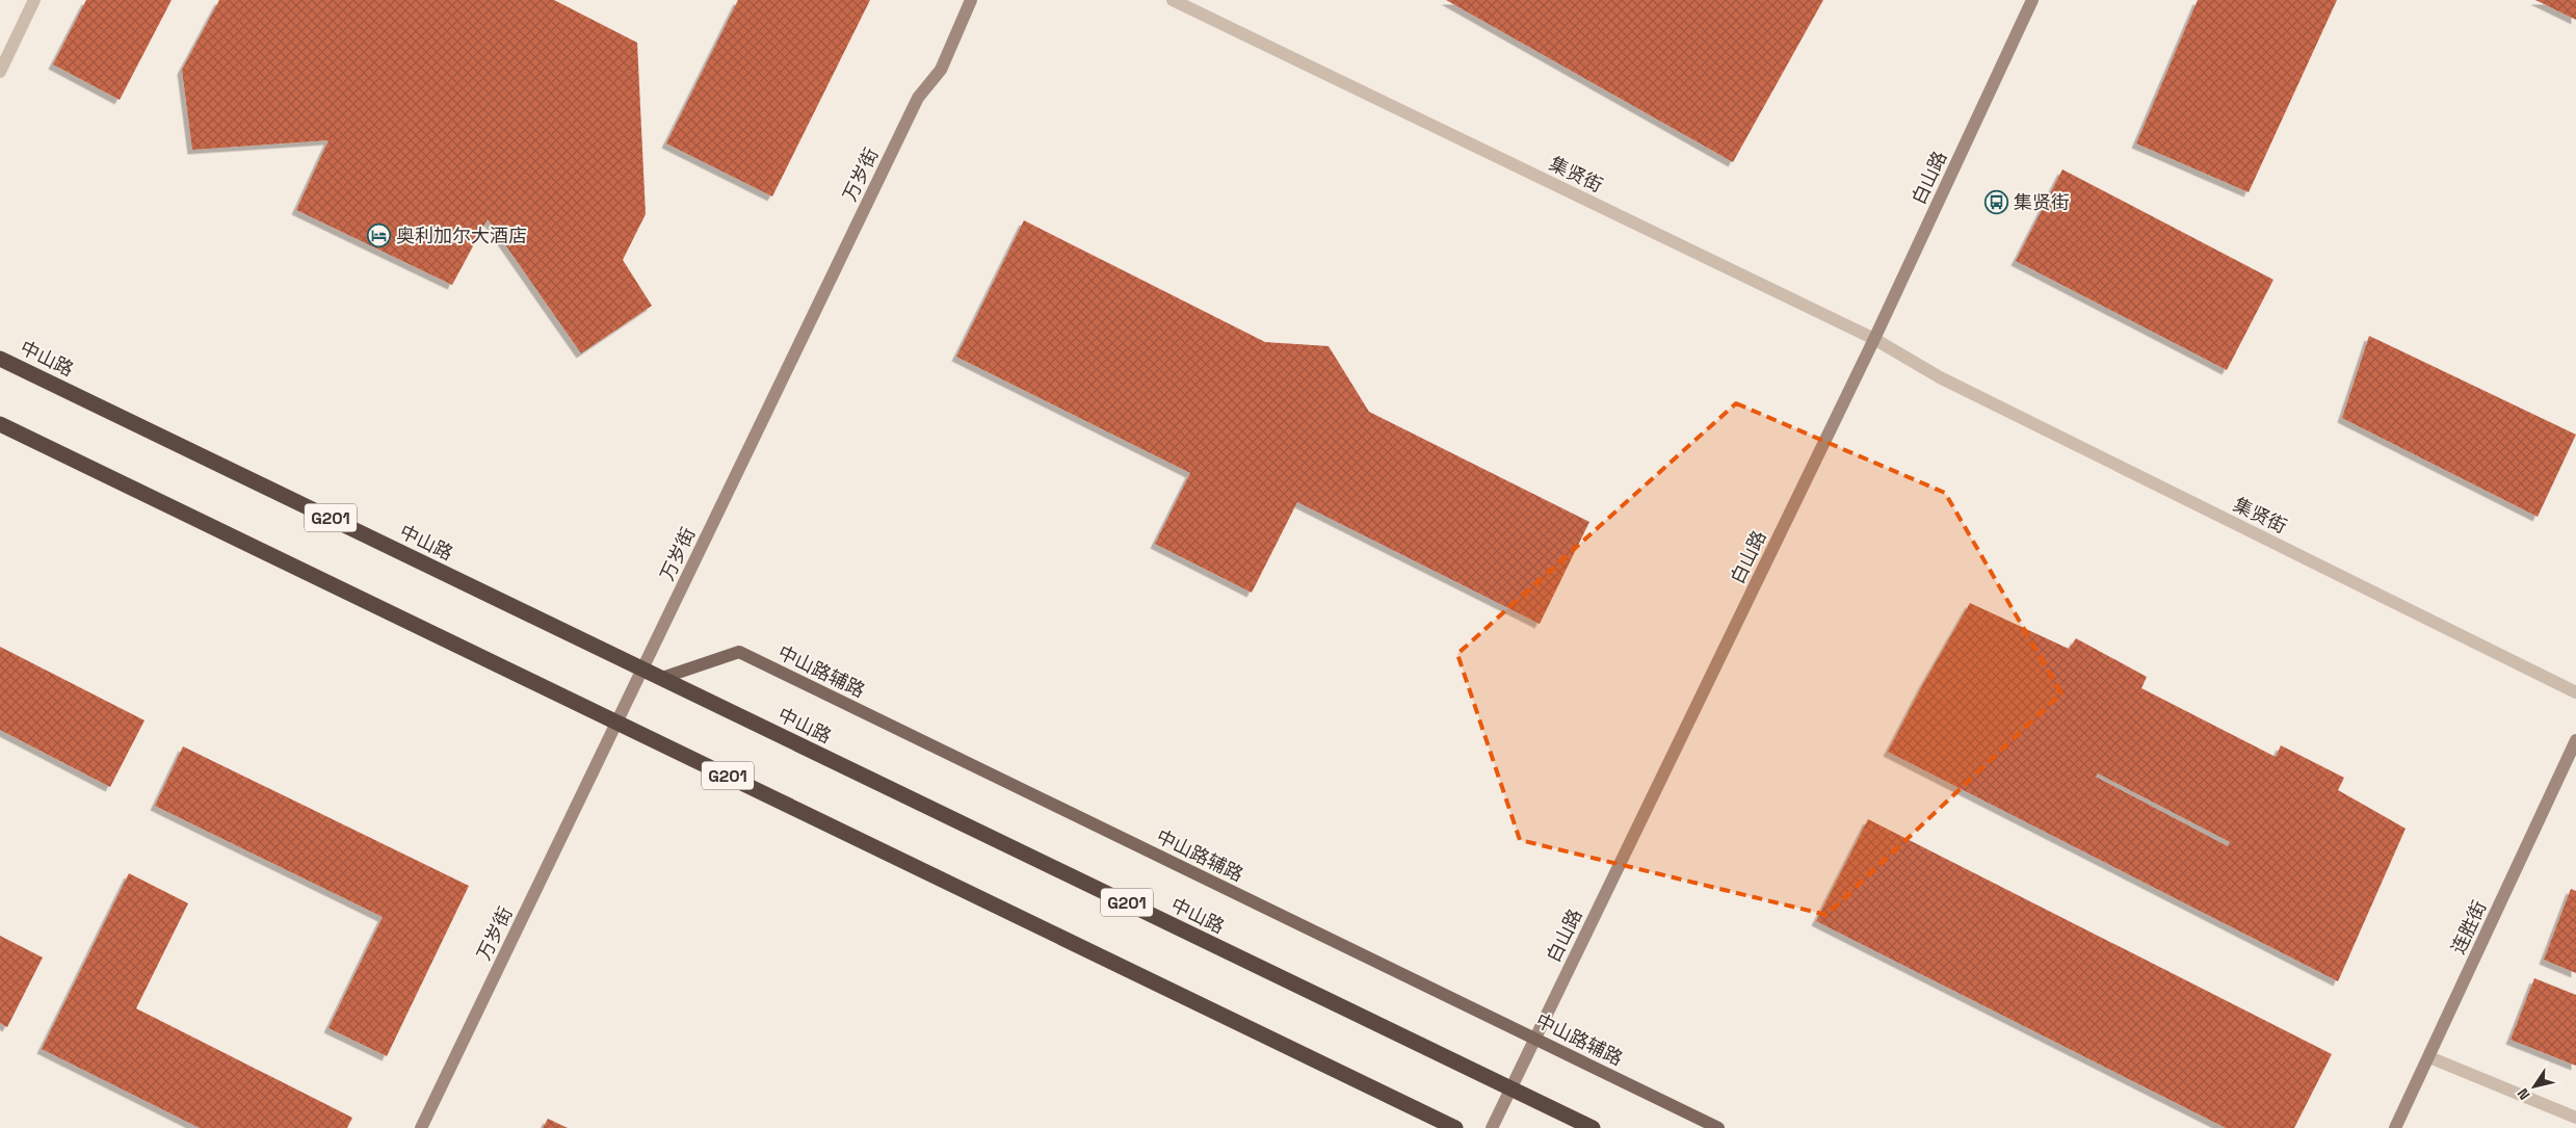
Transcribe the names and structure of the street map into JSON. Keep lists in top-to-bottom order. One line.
{"streets":{"highway":["中山路","G201"],"main road":["万岁街","白山路","中山路辅路","连胜街"],"street":["集贤街"]},"crossings":[["万岁街","中山路"],["万岁街","G201"],["集贤街","白山路"],["白山路","中山路"],["白山路","中山路辅路"],["中山路","中山路辅路"]],"places":{"bus stop":["集贤街"],"hotel":["奥利加尔大酒店"]},"north":"bottom left"}
